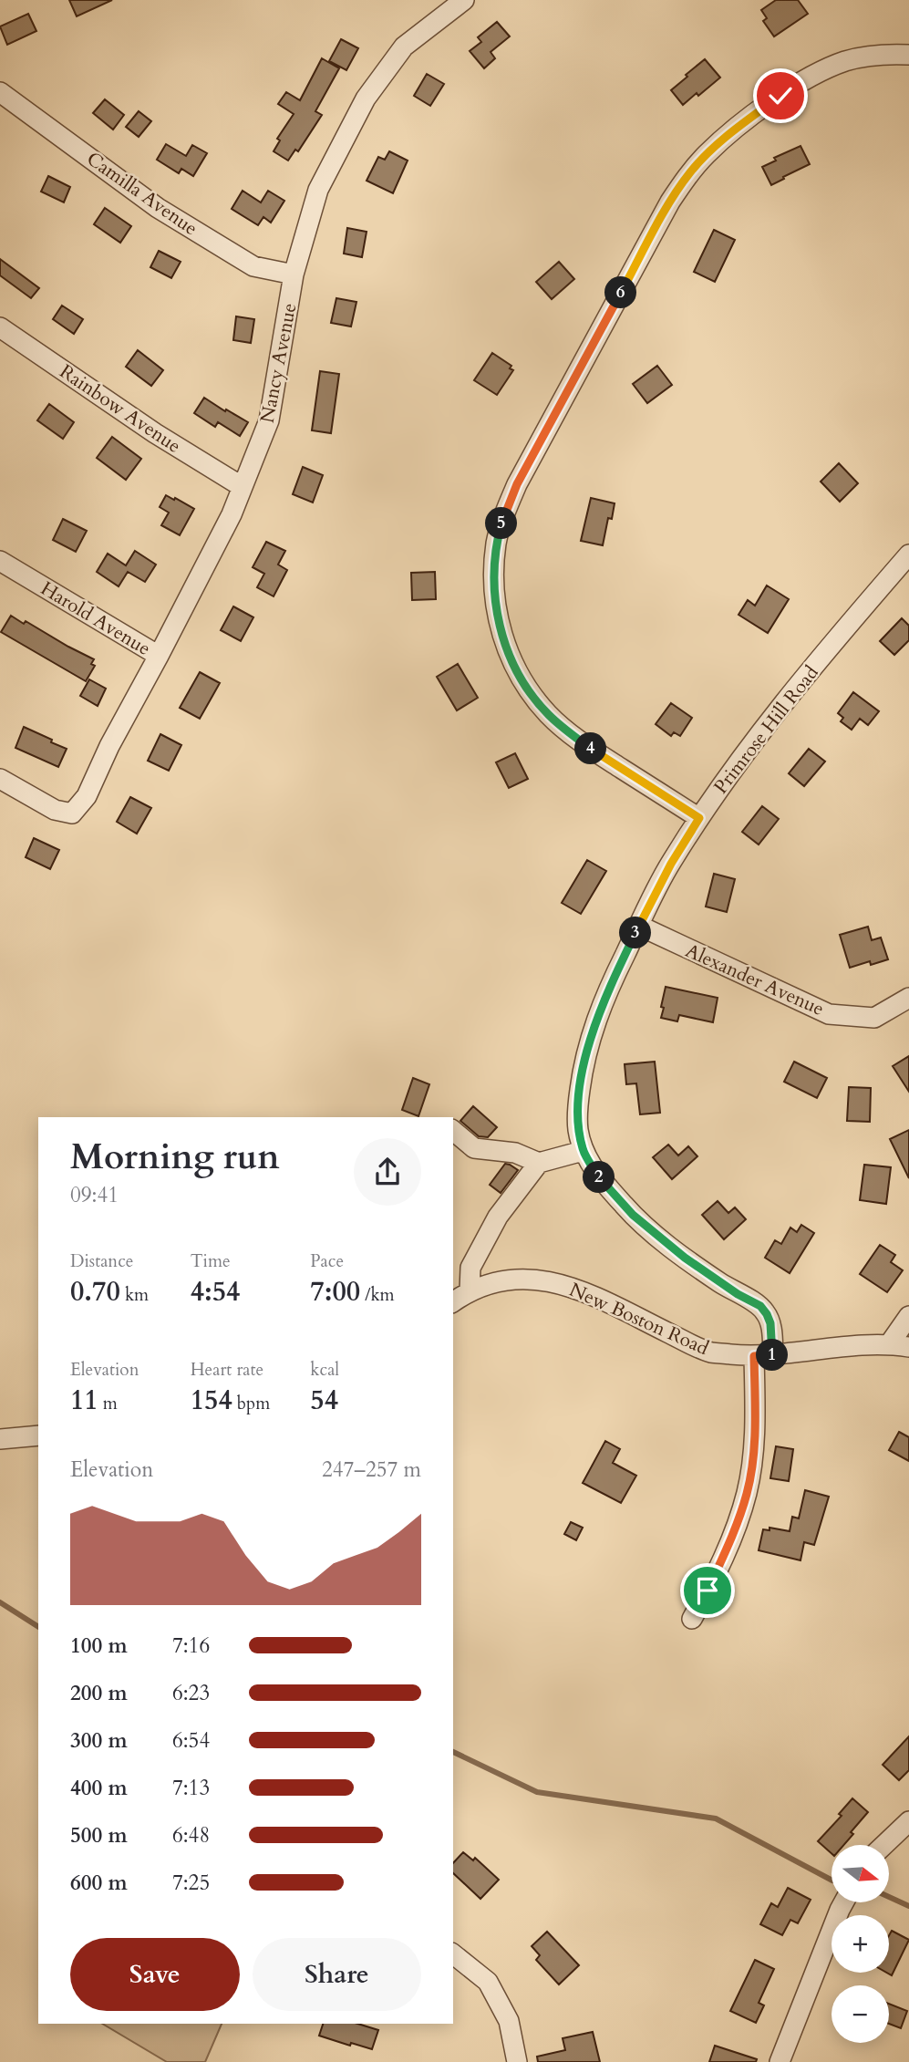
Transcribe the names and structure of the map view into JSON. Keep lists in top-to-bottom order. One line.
{"streets":{"street":["Camilla Avenue","Nancy Avenue","Rainbow Avenue","Harold Avenue","Primrose Hill Road","Alexander Avenue","New Boston Road"]},"crossings":[["Camilla Avenue","Nancy Avenue"],["Nancy Avenue","Rainbow Avenue"],["Nancy Avenue","Harold Avenue"],["Primrose Hill Road","Alexander Avenue"],["Primrose Hill Road","New Boston Road"]],"north":"right","page":{"pins":["6","5","4","3","2","1"],"heading":["Morning run","09:41"],"stats":[["Distance","0.70 km"],["Time","4:54"],["Pace","7:00 /km"],["Elevation","11 m"],["Heart rate","154 bpm"],["kcal","54"]],"chart":["Elevation","247–257 m"],"list":[{"name":"100 m","note":"7:16"},{"name":"200 m","note":"6:23"},{"name":"300 m","note":"6:54"},{"name":"400 m","note":"7:13"},{"name":"500 m","note":"6:48"},{"name":"600 m","note":"7:25"}],"map_buttons":["+","−"],"buttons":["Save","Share"]}}
